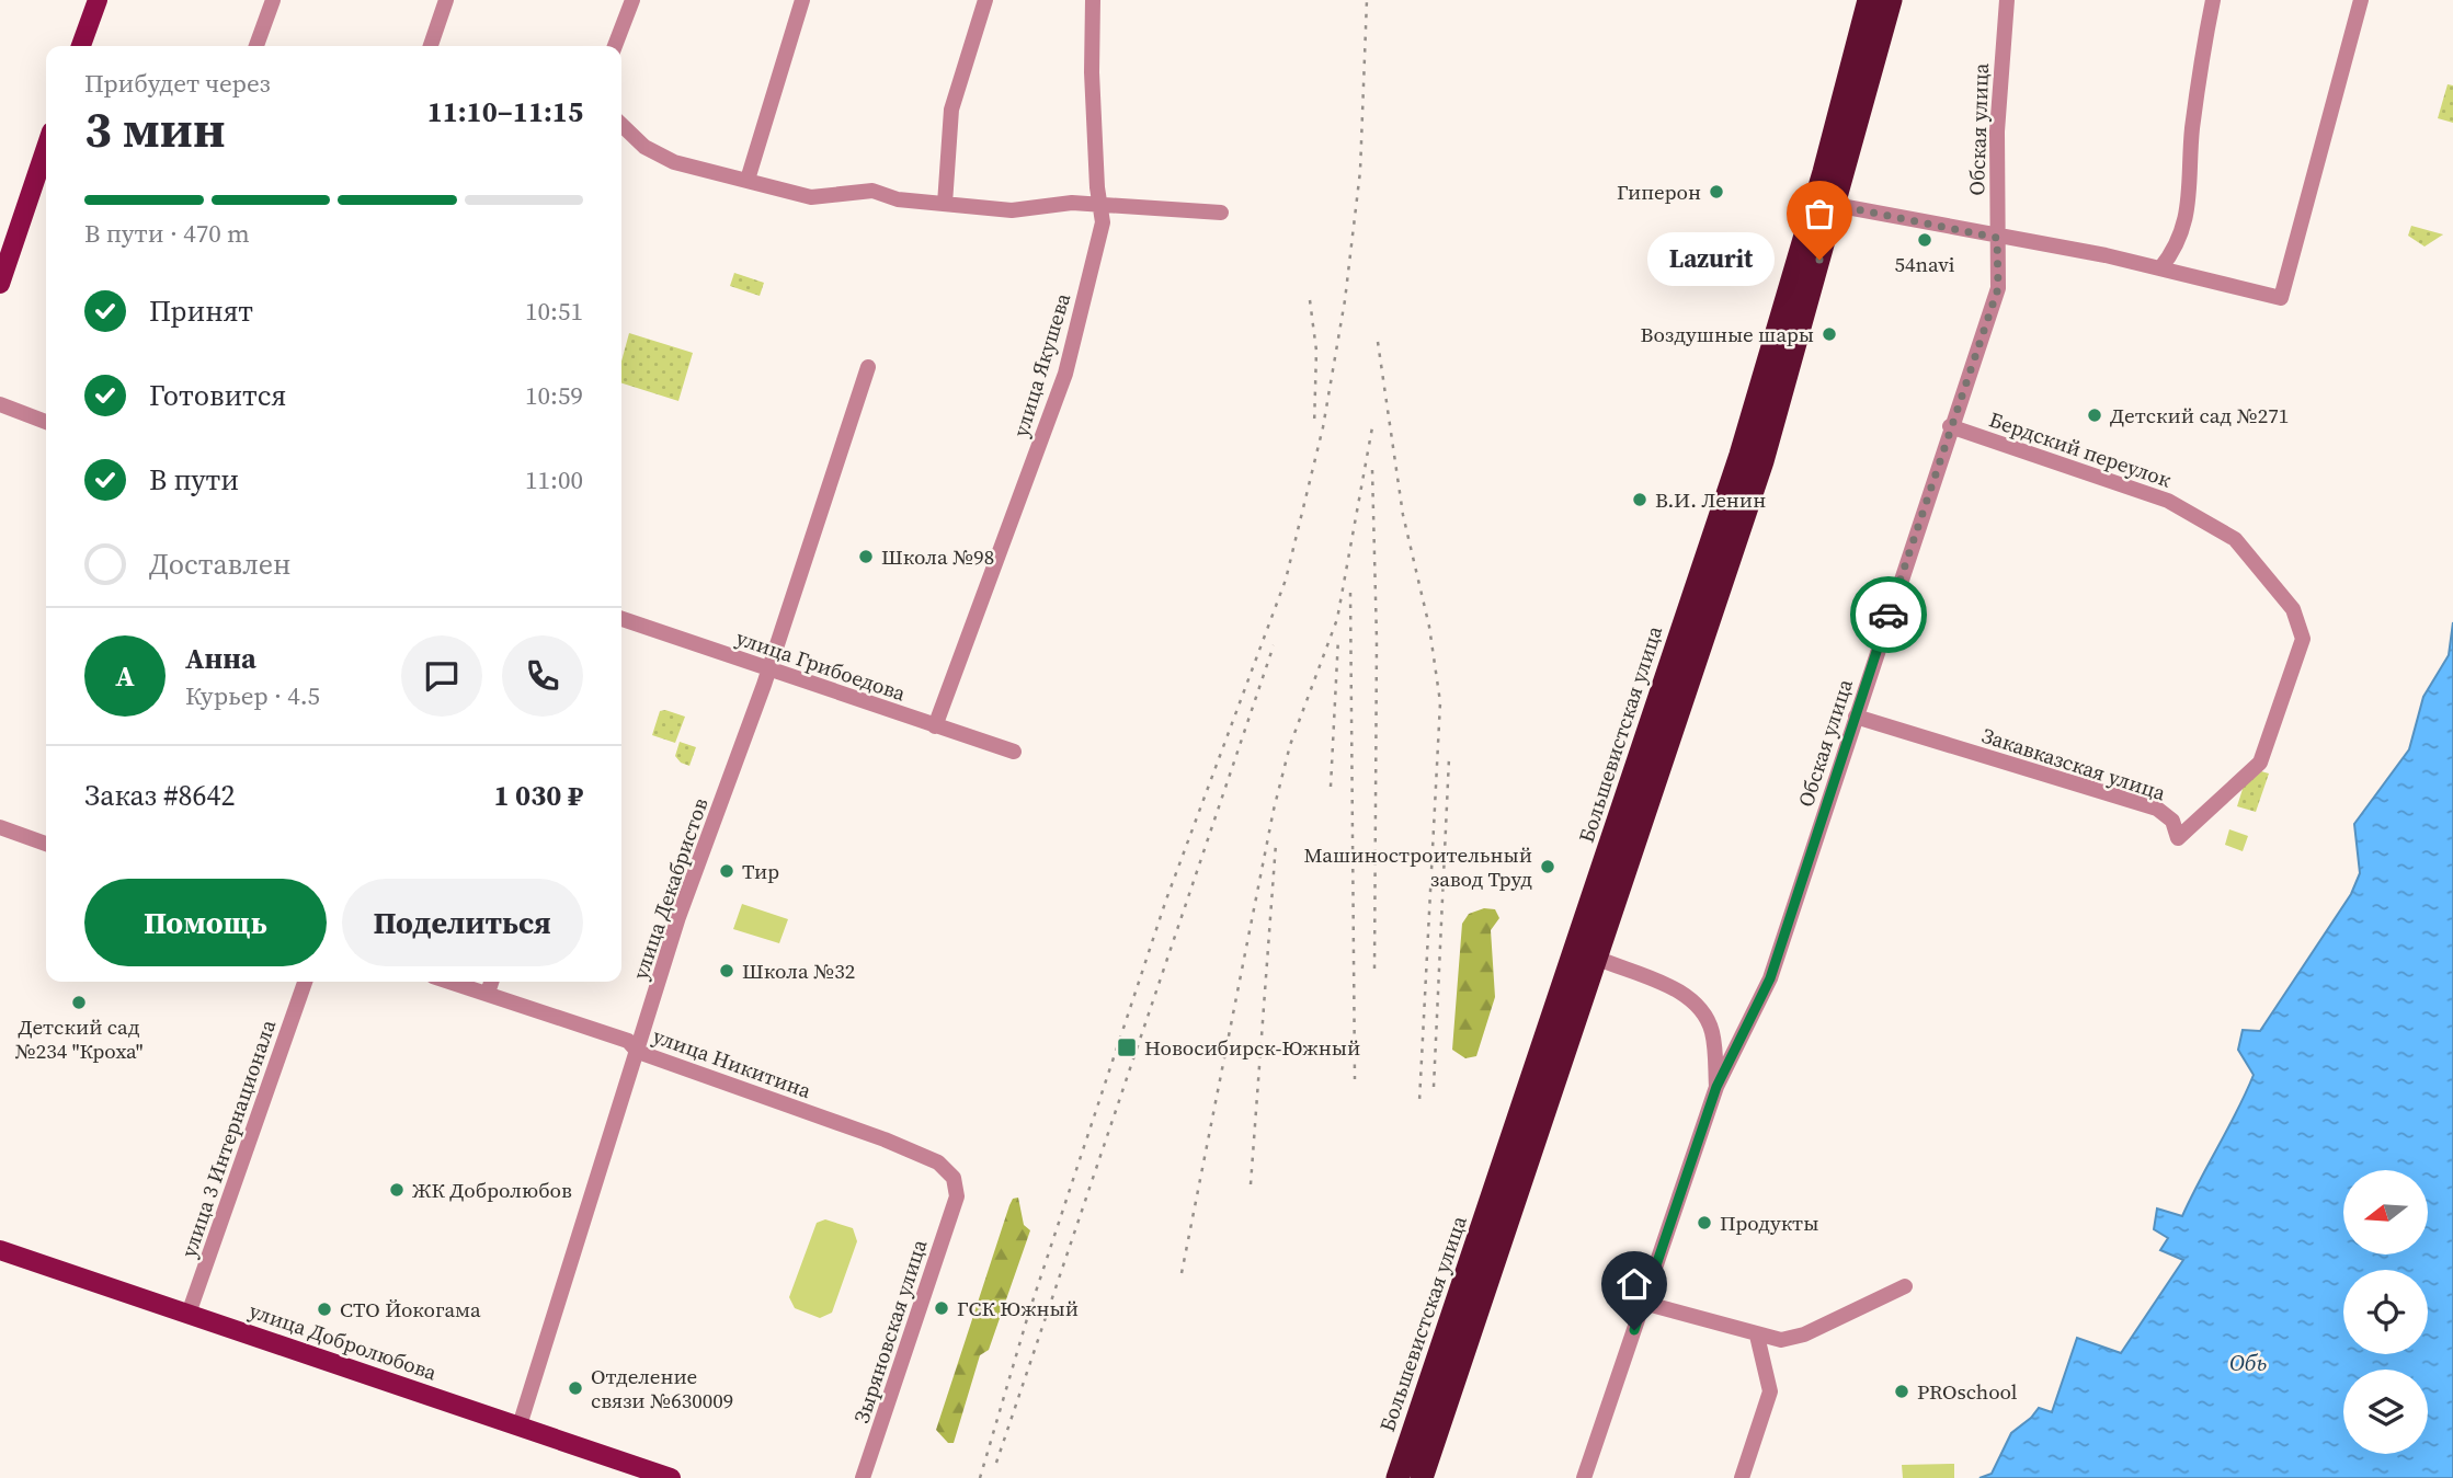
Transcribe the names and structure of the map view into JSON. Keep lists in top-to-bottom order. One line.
{"streets":{"highway":["Большевистская улица"],"main road":["улица Добролюбова"],"street":["Обская улица","улица Якушева","Бердский переулок","улица Грибоедова","Закавказская улица","улица Декабристов","улица Никитина","улица 3 Интернационала","Зыряновская улица"]},"crossings":[["Обская улица","Бердский переулок"],["Обская улица","Закавказская улица"],["улица Якушева","улица Грибоедова"],["Бердский переулок","Закавказская улица"],["улица Грибоедова","улица Декабристов"],["улица Декабристов","улица Никитина"],["улица Декабристов","улица Добролюбова"],["улица Никитина","Зыряновская улица"],["улица 3 Интернационала","улица Добролюбова"]],"water":["Обь"],"places":{"other":["Гиперон","54navi","Lazurit","Воздушные шары","Детский сад №271","В.И. Ленин","Школа №98","Машиностроительный завод Труд","Тир","Школа №32","Детский сад №234 \"Кроха\"","ЖК Добролюбов","Продукты","ГСК Южный","СТО Йокогама","Отделение связи №630009","PROschool"],"transit":["Новосибирск-Южный"]},"north":"left","page":{"heading":["3 мин","Прибудет через","11:10–11:15"],"panel":["Анна","Курьер · 4.5","Заказ #8642","1 030 ₽"],"bar":"В пути · 470 m","bubble":"Lazurit","list":[["Принят","10:51"],["Готовится","10:59"],["В пути","11:00"],"Доставлен"],"round":"А","buttons":["Помощь","Поделиться"]}}
